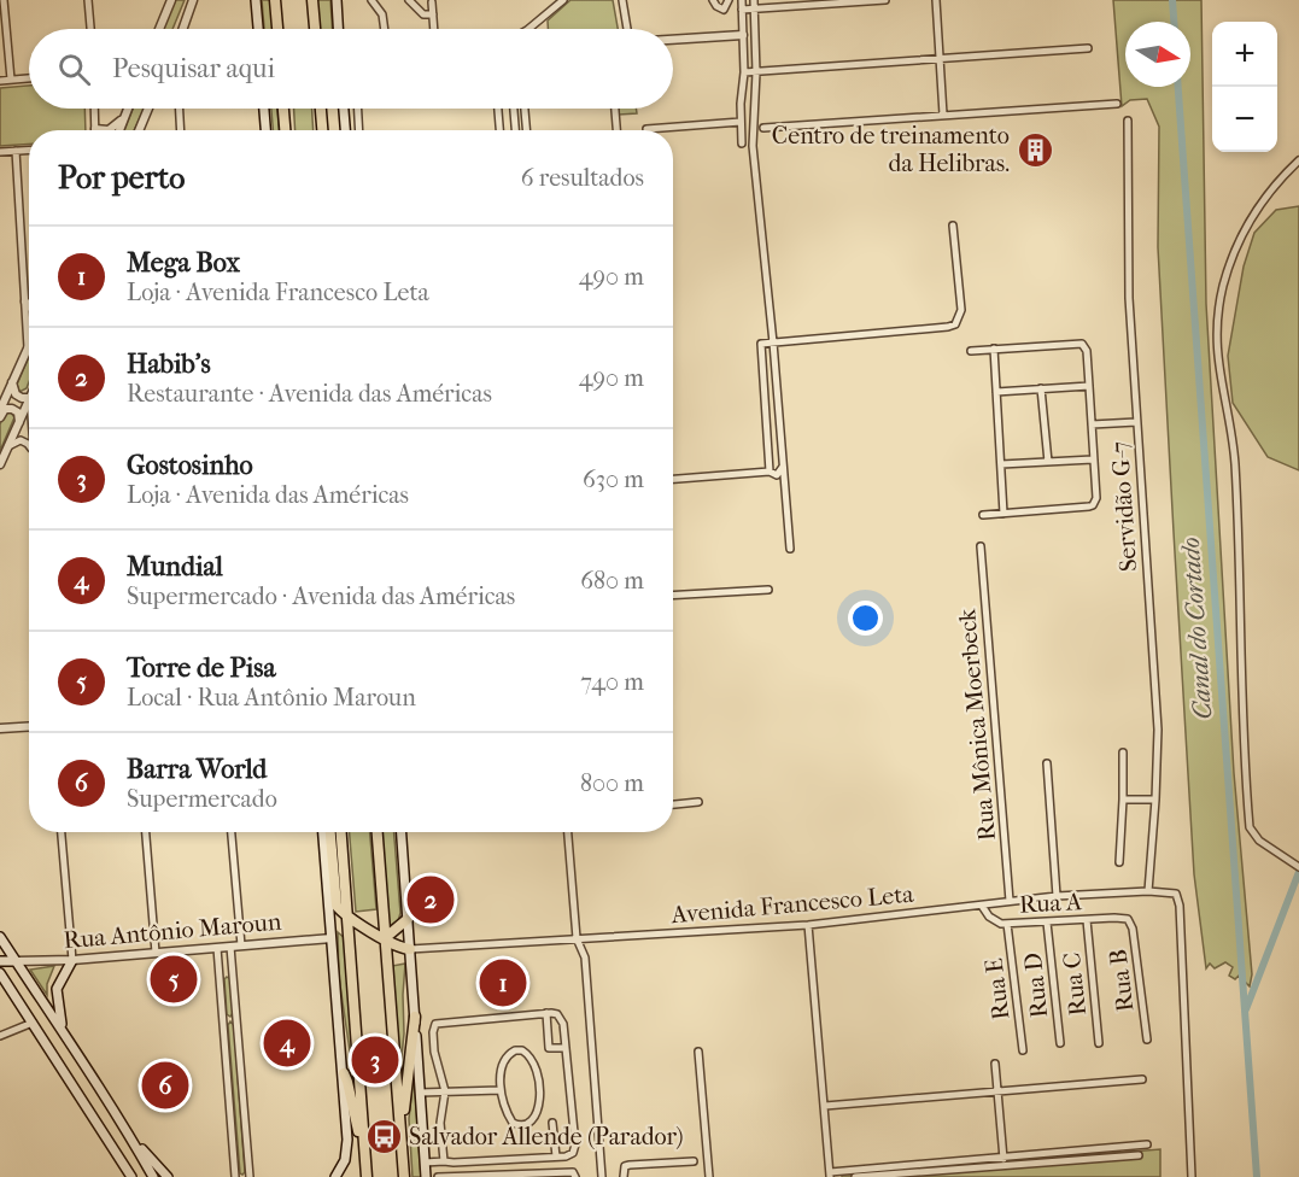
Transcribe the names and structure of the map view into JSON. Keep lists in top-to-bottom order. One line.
{"streets":{"street":["Servidão G-7","Rua Mônica Moerbeck","Rua A","Avenida Francesco Leta","Rua Antônio Maroun","Rua B","Rua C","Rua D","Rua E"]},"crossings":[["Servidão G-7","Avenida Francesco Leta"],["Rua Mônica Moerbeck","Avenida Francesco Leta"],["Rua A","Avenida Francesco Leta"],["Rua A","Rua B"],["Rua A","Rua C"],["Rua A","Rua D"],["Rua A","Rua E"]],"water":["Canal do Cortado"],"places":{"building":["Centro de treinamento da Helibras."],"bus stop":["Salvador Allende (Parador)"]},"north":"right","page":{"map_buttons":["+","−"],"search":"Pesquisar aqui","heading":["Por perto","6 resultados"],"list":[{"mark":"1","name":"Mega Box","note":"Loja · Avenida Francesco Leta","value":"490 m"},{"mark":"2","name":"Habib's","note":"Restaurante · Avenida das Américas","value":"490 m"},{"mark":"3","name":"Gostosinho","note":"Loja · Avenida das Américas","value":"630 m"},{"mark":"4","name":"Mundial","note":"Supermercado · Avenida das Américas","value":"680 m"},{"mark":"5","name":"Torre de Pisa","note":"Local · Rua Antônio Maroun","value":"740 m"},{"mark":"6","name":"Barra World","note":"Supermercado","value":"800 m"}],"pins":["2","5","1","4","3","6"]}}
